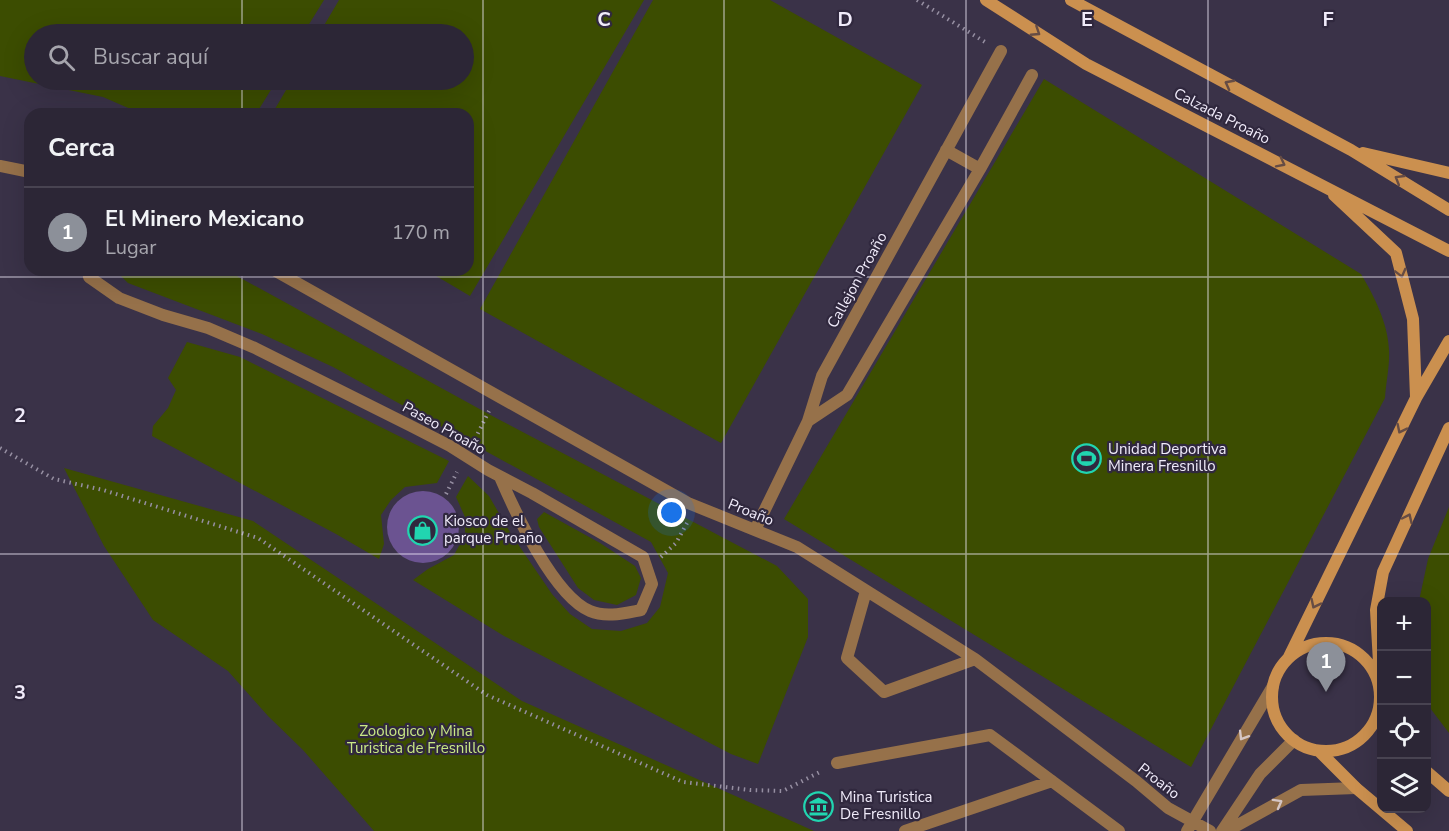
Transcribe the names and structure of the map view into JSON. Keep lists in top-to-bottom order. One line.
{"streets":{"main road":["Calzada Proaño"],"lane":["Callejon Proaño","Paseo Proaño","Proaño"]},"crossings":[["Callejon Proaño","Proaño"]],"parks":["Zoologico y Mina Turistica de Fresnillo"],"places":{"sports":["Unidad Deportiva Minera Fresnillo"],"shop":["Kiosco de el parque Proaño"],"museum":["Mina Turistica De Fresnillo"]},"page":{"search":"Buscar aquí","heading":"Cerca","list":[{"mark":"1","name":"El Minero Mexicano","note":"Lugar","value":"170 m"}],"map_buttons":["+","−"],"pins":"1"},"grid":{"columns":["C","D","E","F"],"rows":["2","3"]}}
